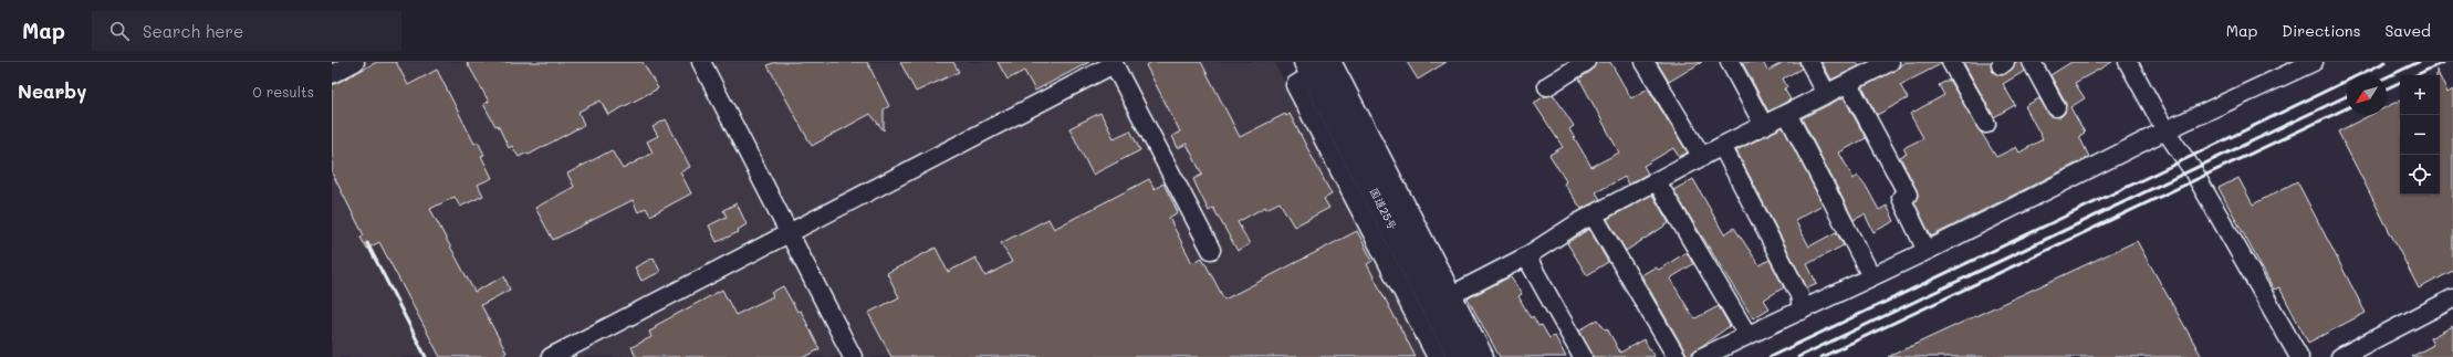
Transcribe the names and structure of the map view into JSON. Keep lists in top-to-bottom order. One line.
{"streets":{"highway":["国道25号"]},"north":"bottom left","page":{"header":"Map","search":"Search here","nav":["Map","Directions","Saved"],"heading":["Nearby","0 results"],"map_buttons":["+","−"]}}
